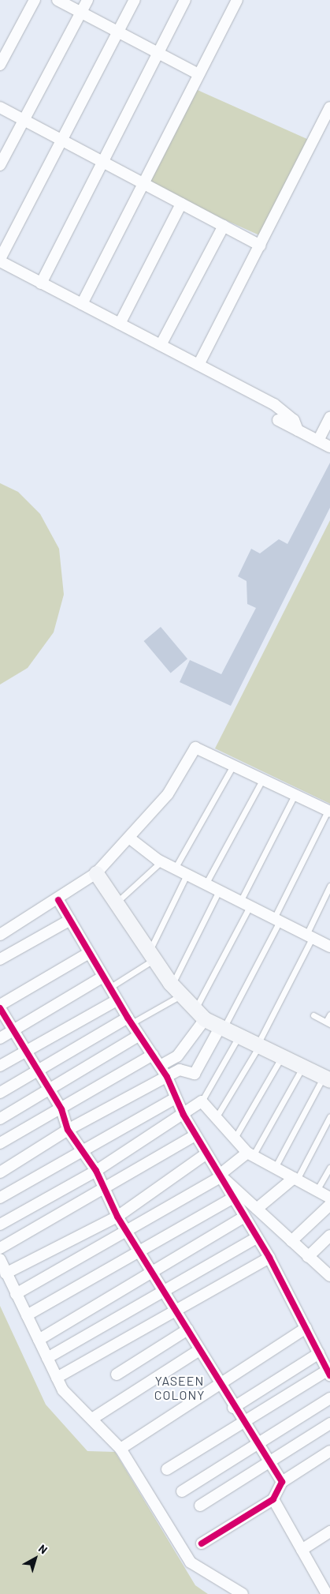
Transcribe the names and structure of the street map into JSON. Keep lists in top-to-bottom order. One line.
{"districts":["YASEEN COLONY"],"north":"top right"}
